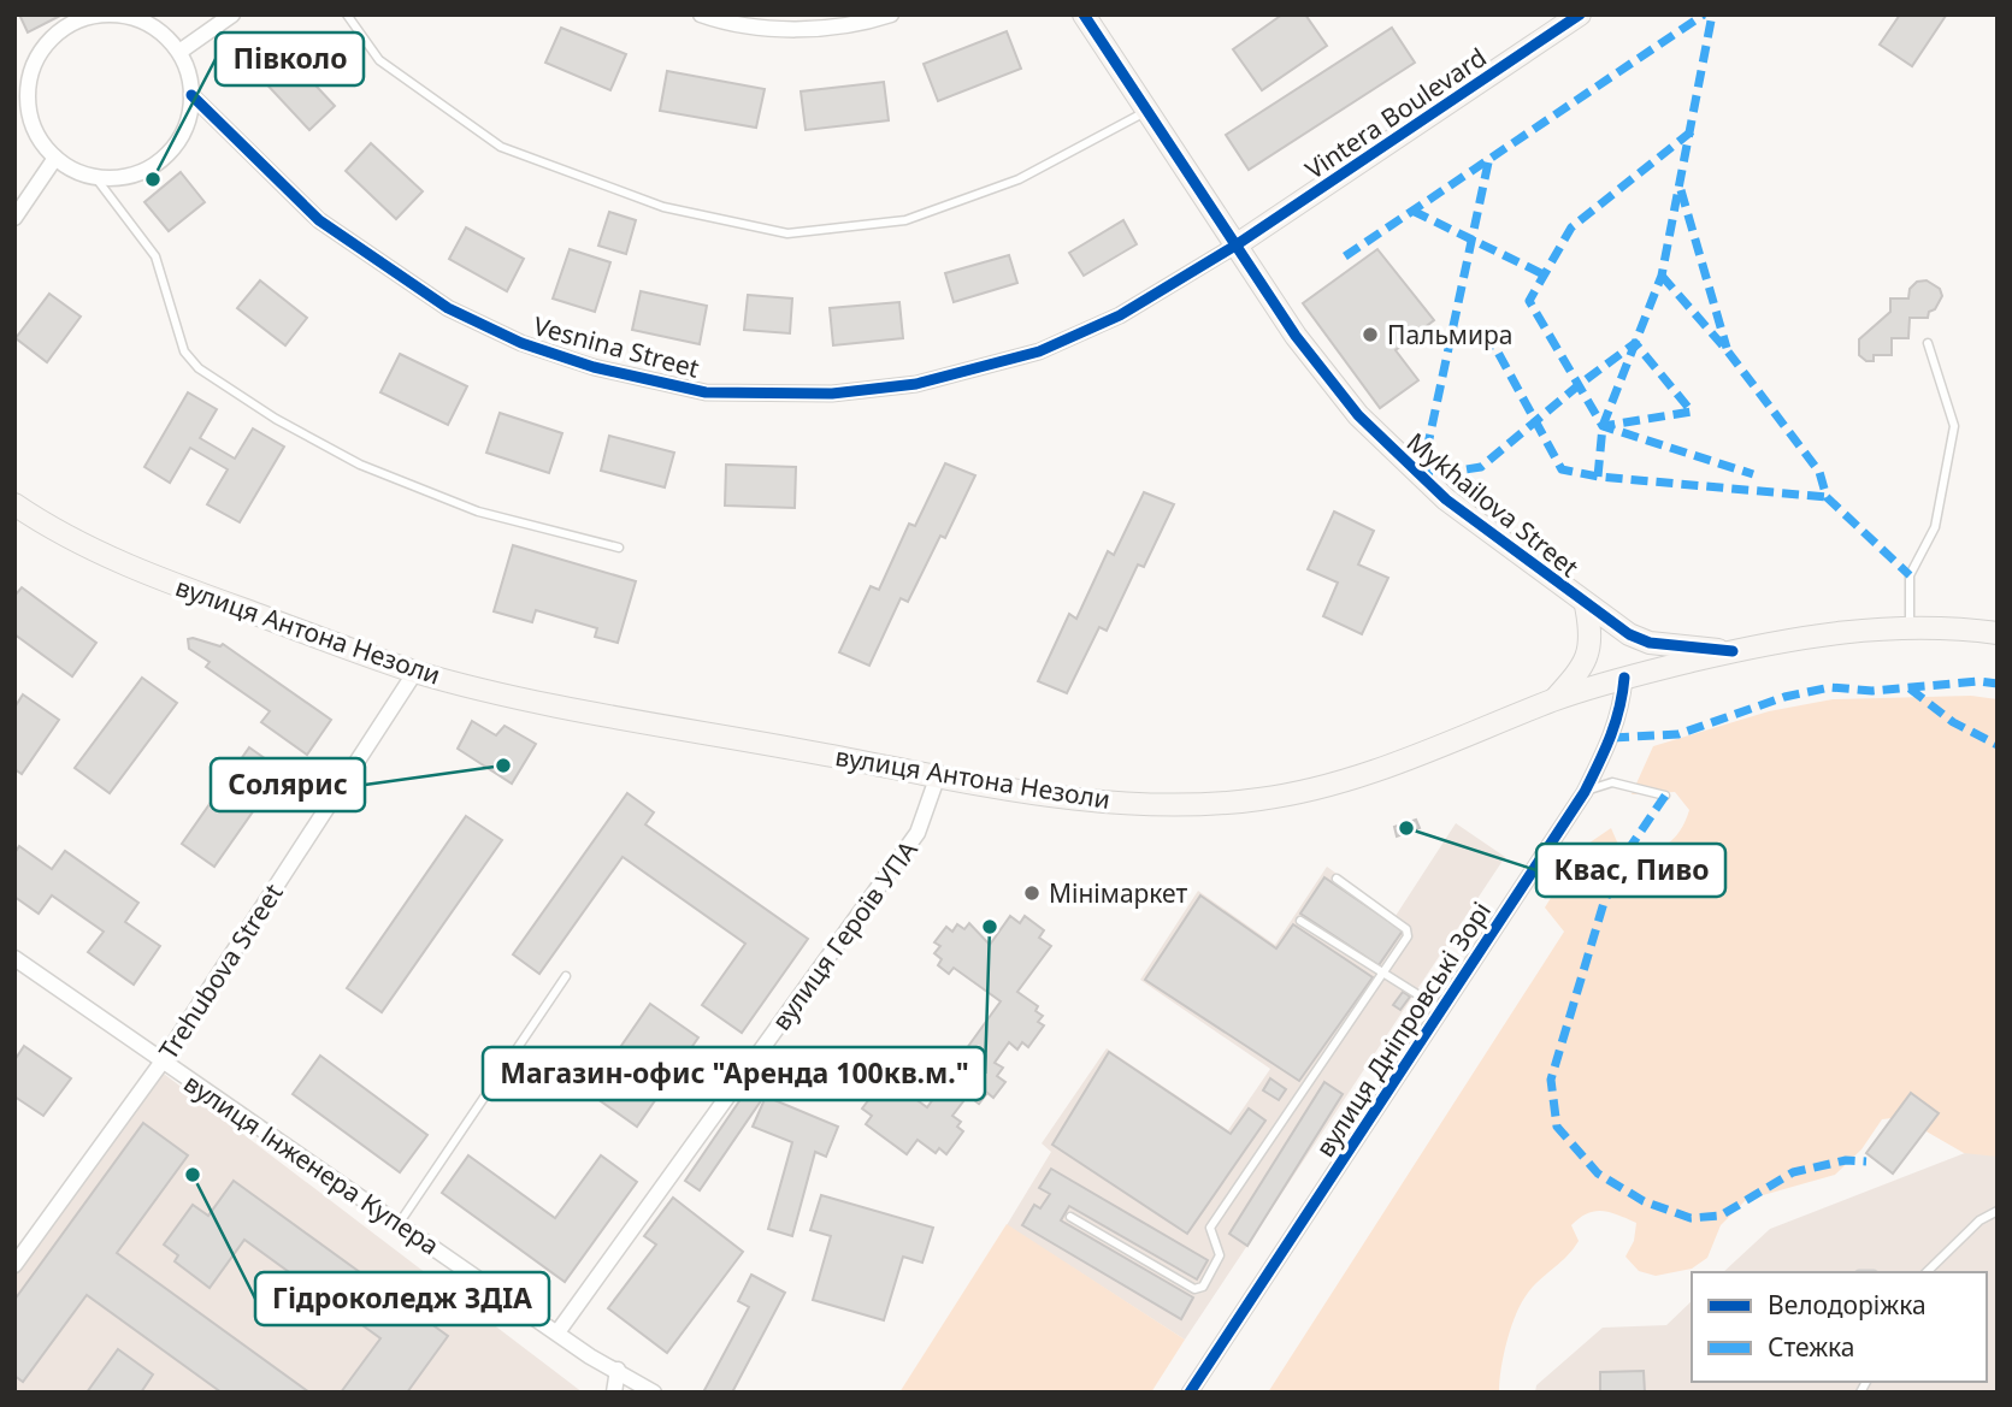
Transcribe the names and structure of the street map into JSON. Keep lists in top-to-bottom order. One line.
{"streets":{"main road":["Vintera Boulevard","Mykhailova Street","вулиця Антона Незоли"],"street":["Vesnina Street","вулиця Героїв УПА","Trehubova Street","вулиця Дніпровські Зорі","вулиця Інженера Купера"]},"crossings":[["Vintera Boulevard","Vesnina Street"],["Vintera Boulevard","Mykhailova Street"],["Vesnina Street","Mykhailova Street"],["Mykhailova Street","вулиця Антона Незоли"],["вулиця Антона Незоли","вулиця Героїв УПА"],["вулиця Антона Незоли","Trehubova Street"],["вулиця Антона Незоли","вулиця Дніпровські Зорі"],["вулиця Героїв УПА","вулиця Інженера Купера"],["Trehubova Street","вулиця Інженера Купера"]],"places":["Півколо","Пальмира","Солярис","Квас, Пиво","Мінімаркет","Магазин-офис \"Аренда 100кв.м.\"","Гідроколедж ЗДIА"],"legend":["Велодоріжка","Стежка"]}
